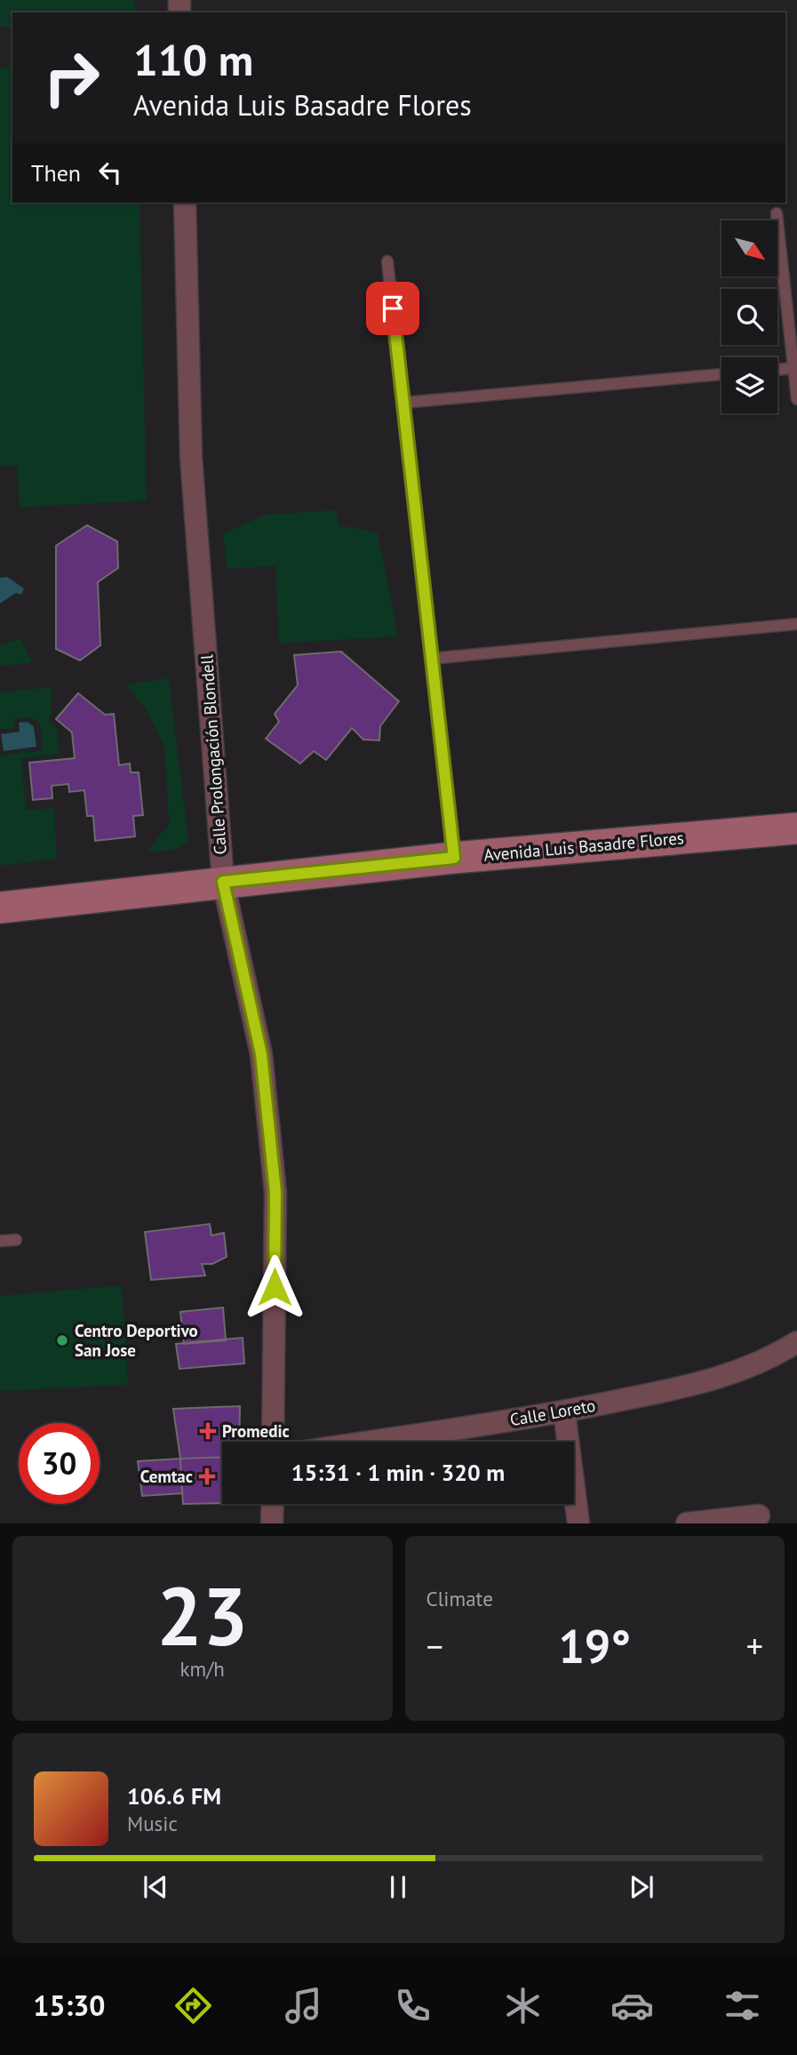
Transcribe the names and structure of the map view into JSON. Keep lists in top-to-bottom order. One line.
{"streets":{"street":["Calle Prolongación Blondell","Avenida Luis Basadre Flores","Calle Loreto"]},"crossings":[["Calle Prolongación Blondell","Avenida Luis Basadre Flores"]],"places":{"other":["Centro Deportivo San Jose"],"health":["Promedic","Cemtac"]},"north":"bottom right","page":{"turn":["110 m","Avenida Luis Basadre Flores"],"then":"Then","limit":"30","trip":"15:31 · 1 min · 320 m","tile":[["23","km/h"],"Climate"],"heat":["−","19°","+"],"song":["106.6 FM","Music"],"tabs":"15:30"}}
